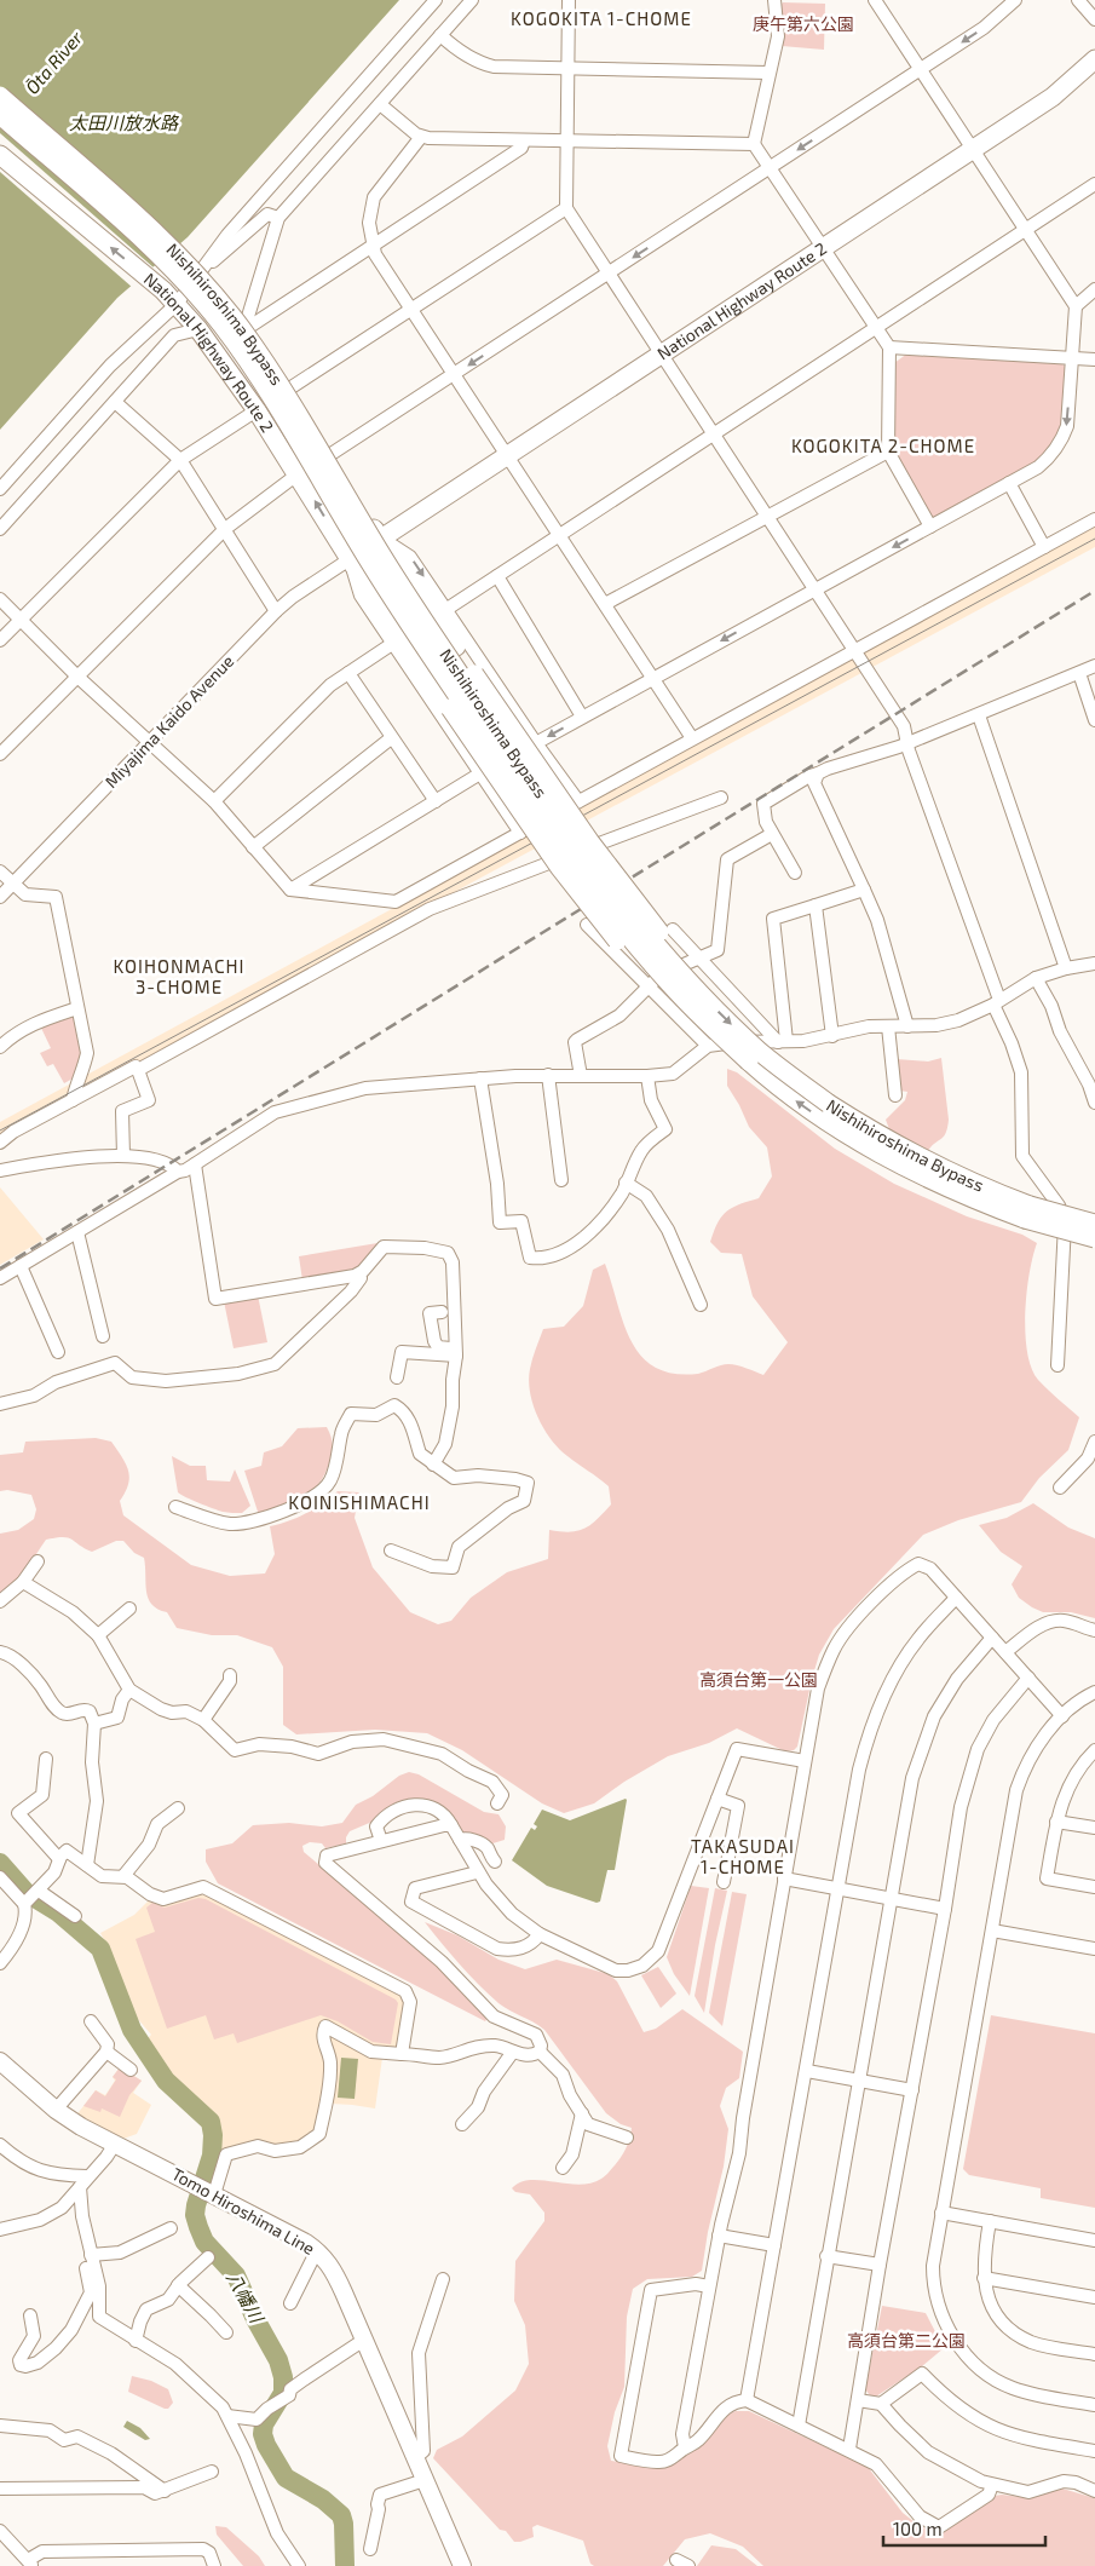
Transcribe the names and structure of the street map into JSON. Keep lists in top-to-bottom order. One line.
{"streets":{"highway":["National Highway Route 2","Nishihiroshima Bypass"],"main road":["Tomo Hiroshima Line"],"street":["Miyajima Kaido Avenue"]},"crossings":[["National Highway Route 2","Nishihiroshima Bypass"],["National Highway Route 2","Miyajima Kaido Avenue"]],"districts":["KOGOKITA 1-CHOME","KOGOKITA 2-CHOME","KOIHONMACHI 3-CHOME","KOINISHIMACHI","TAKASUDAI 1-CHOME"],"water":["Ōta River","太田川放水路","八幡川"],"parks":["庚午第六公園","高須台第一公園","高須台第二公園"],"scale_bar":"100 m"}
